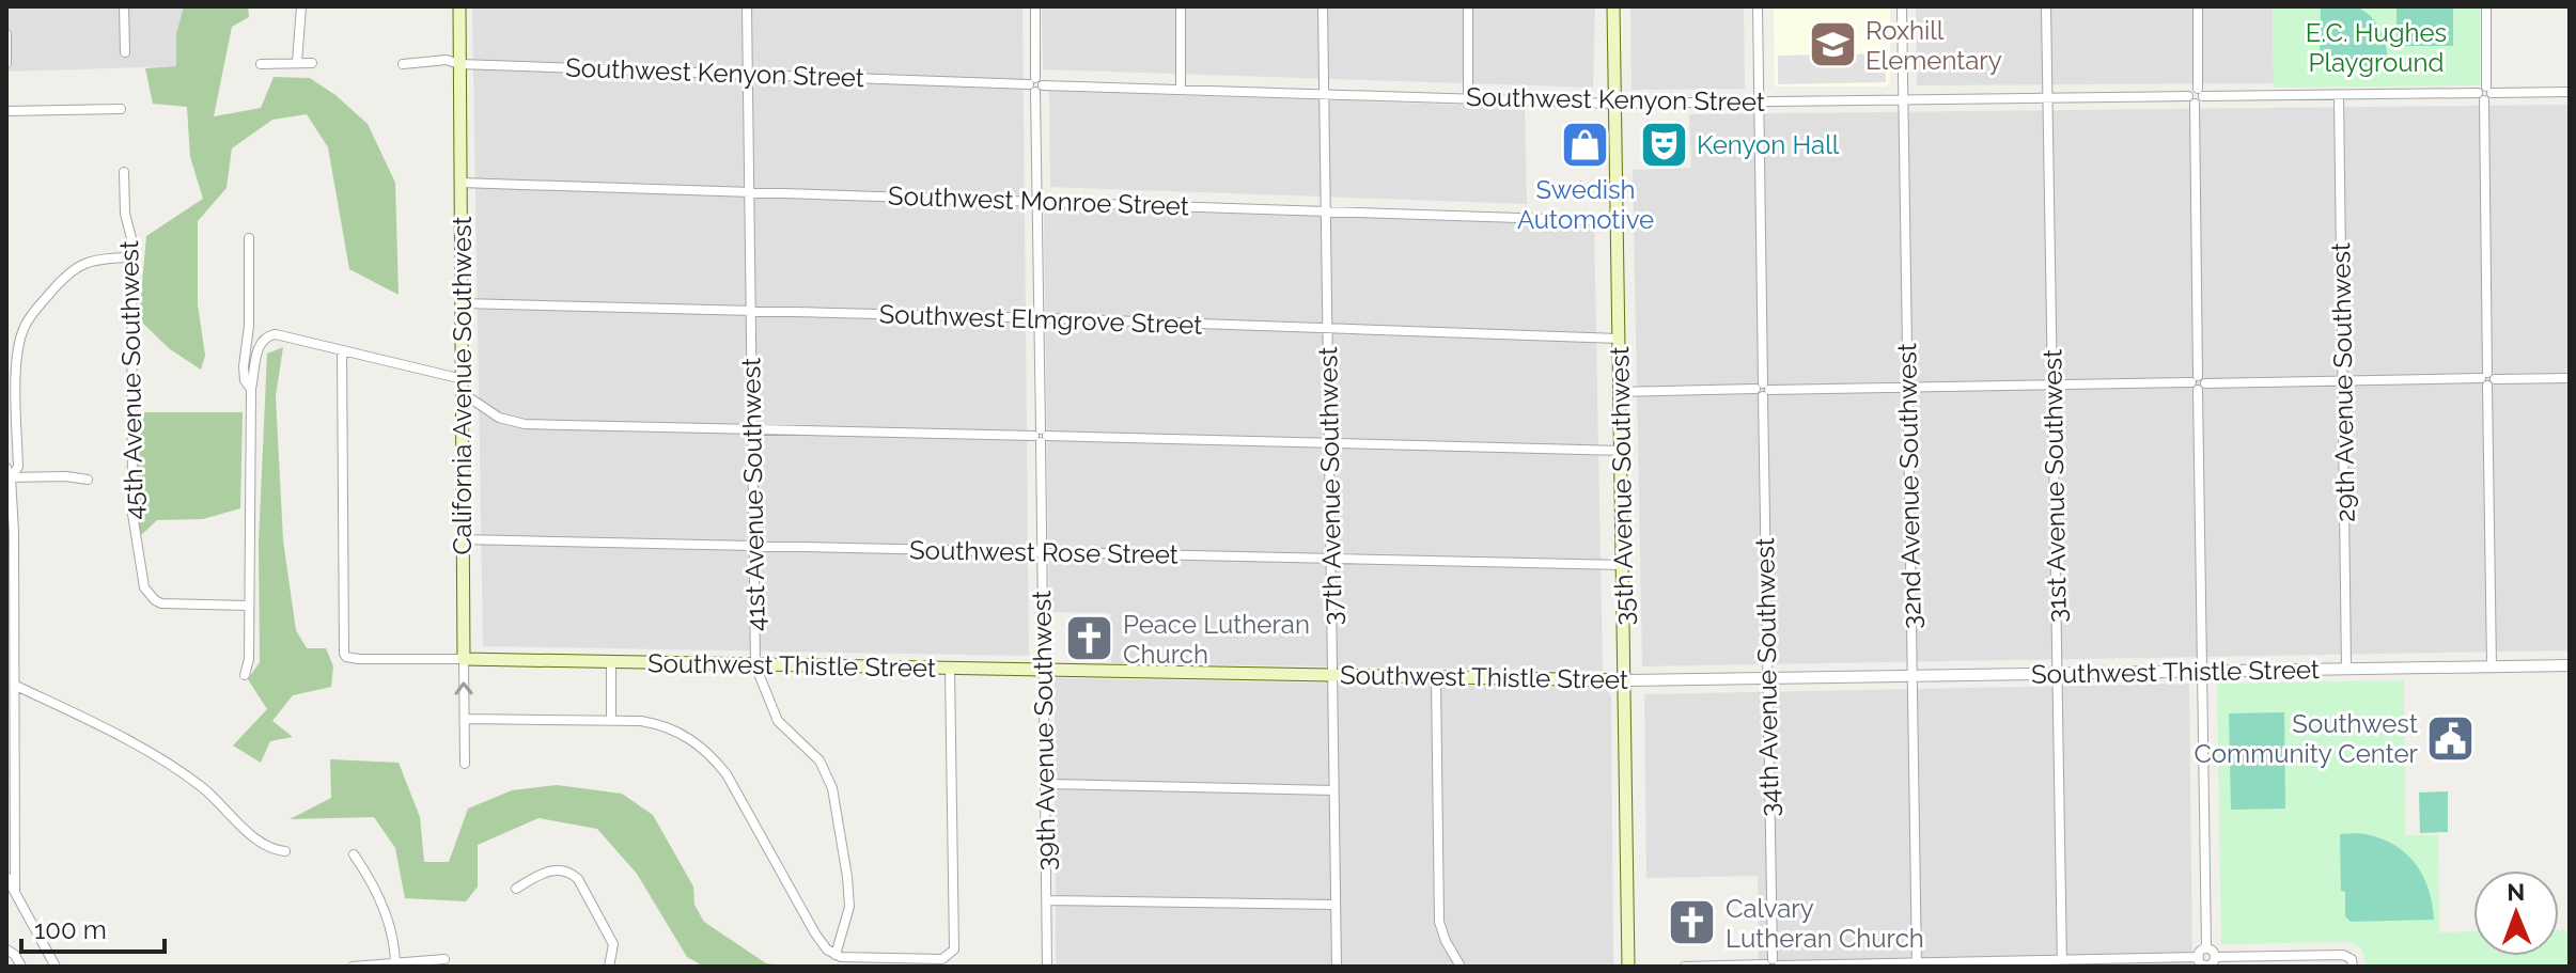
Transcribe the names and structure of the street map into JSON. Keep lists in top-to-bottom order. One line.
{"streets":{"main road":["California Avenue Southwest","35th Avenue Southwest","Southwest Thistle Street"],"street":["Southwest Kenyon Street","Southwest Monroe Street","Southwest Elmgrove Street","45th Avenue Southwest","29th Avenue Southwest","37th Avenue Southwest","32nd Avenue Southwest","31st Avenue Southwest","41st Avenue Southwest","Southwest Rose Street","34th Avenue Southwest","39th Avenue Southwest"]},"crossings":[["Southwest Kenyon Street","California Avenue Southwest"],["Southwest Kenyon Street","37th Avenue Southwest"],["Southwest Kenyon Street","35th Avenue Southwest"],["Southwest Kenyon Street","32nd Avenue Southwest"],["Southwest Kenyon Street","31st Avenue Southwest"],["Southwest Kenyon Street","41st Avenue Southwest"],["Southwest Kenyon Street","34th Avenue Southwest"],["Southwest Kenyon Street","39th Avenue Southwest"],["Southwest Monroe Street","California Avenue Southwest"],["Southwest Monroe Street","37th Avenue Southwest"],["Southwest Monroe Street","35th Avenue Southwest"],["Southwest Monroe Street","41st Avenue Southwest"],["Southwest Monroe Street","39th Avenue Southwest"],["Southwest Elmgrove Street","California Avenue Southwest"],["Southwest Elmgrove Street","37th Avenue Southwest"],["Southwest Elmgrove Street","35th Avenue Southwest"],["Southwest Elmgrove Street","41st Avenue Southwest"],["Southwest Elmgrove Street","39th Avenue Southwest"],["29th Avenue Southwest","Southwest Thistle Street"],["California Avenue Southwest","Southwest Rose Street"],["California Avenue Southwest","Southwest Thistle Street"],["37th Avenue Southwest","Southwest Rose Street"],["37th Avenue Southwest","Southwest Thistle Street"],["35th Avenue Southwest","Southwest Rose Street"],["35th Avenue Southwest","Southwest Thistle Street"],["32nd Avenue Southwest","Southwest Thistle Street"],["31st Avenue Southwest","Southwest Thistle Street"],["41st Avenue Southwest","Southwest Rose Street"],["41st Avenue Southwest","Southwest Thistle Street"],["Southwest Rose Street","39th Avenue Southwest"],["Southwest Thistle Street","34th Avenue Southwest"],["Southwest Thistle Street","39th Avenue Southwest"]],"parks":["E.C. Hughes Playground"],"places":{"school or university":["Roxhill Elementary"],"shop":["Swedish Automotive"],"theatre":["Kenyon Hall"],"church":["Peace Lutheran Church","Calvary Lutheran Church"],"public building":["Southwest Community Center"]},"scale_bar":"100 m","north":"top"}
